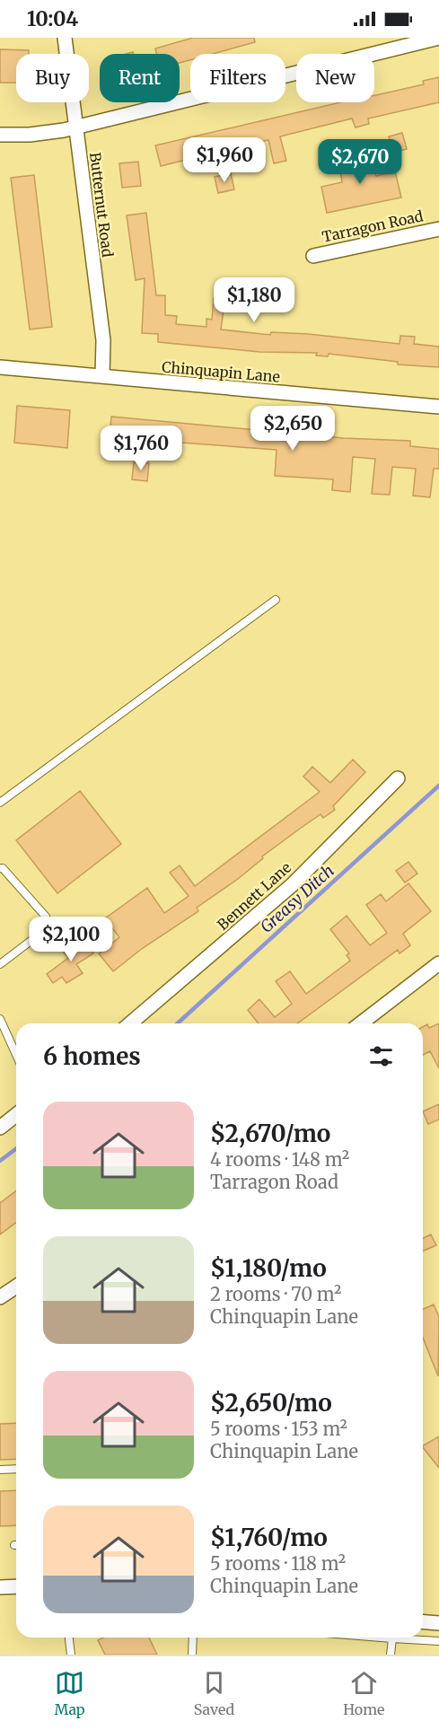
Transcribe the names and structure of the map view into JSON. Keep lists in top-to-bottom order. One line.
{"streets":{"street":["Butternut Road","Tarragon Road","Chinquapin Lane","Bennett Lane"]},"crossings":[["Butternut Road","Chinquapin Lane"]],"water":["Greasy Ditch"],"page":{"status":"10:04","chip":["Buy","Rent","Filters","New"],"price":["$1,960","$2,670","$1,180","$2,650","$1,760","$2,100"],"heading":"6 homes","list":[{"name":"$2,670/mo","note":"4 rooms · 148 m² · Tarragon Road"},{"name":"$1,180/mo","note":"2 rooms · 70 m² · Chinquapin Lane"},{"name":"$2,650/mo","note":"5 rooms · 153 m² · Chinquapin Lane"},{"name":"$1,760/mo","note":"5 rooms · 118 m² · Chinquapin Lane"}],"tabs":["Map","Saved","Home"]}}
